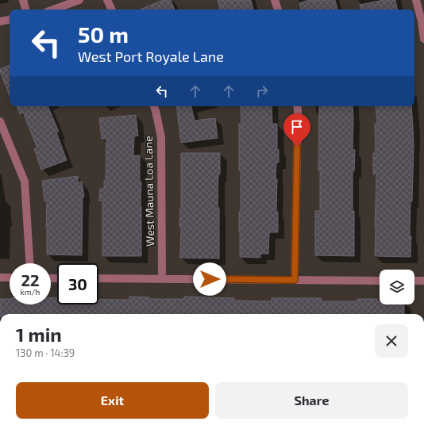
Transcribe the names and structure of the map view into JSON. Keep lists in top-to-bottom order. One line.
{"streets":{"street":["West Mauna Loa Lane"]},"page":{"turn":["50 m","West Port Royale Lane"],"speed":"22 km/h","limit":"30","heading":["1 min","130 m · 14:39"],"buttons":["Exit","Share"]}}
